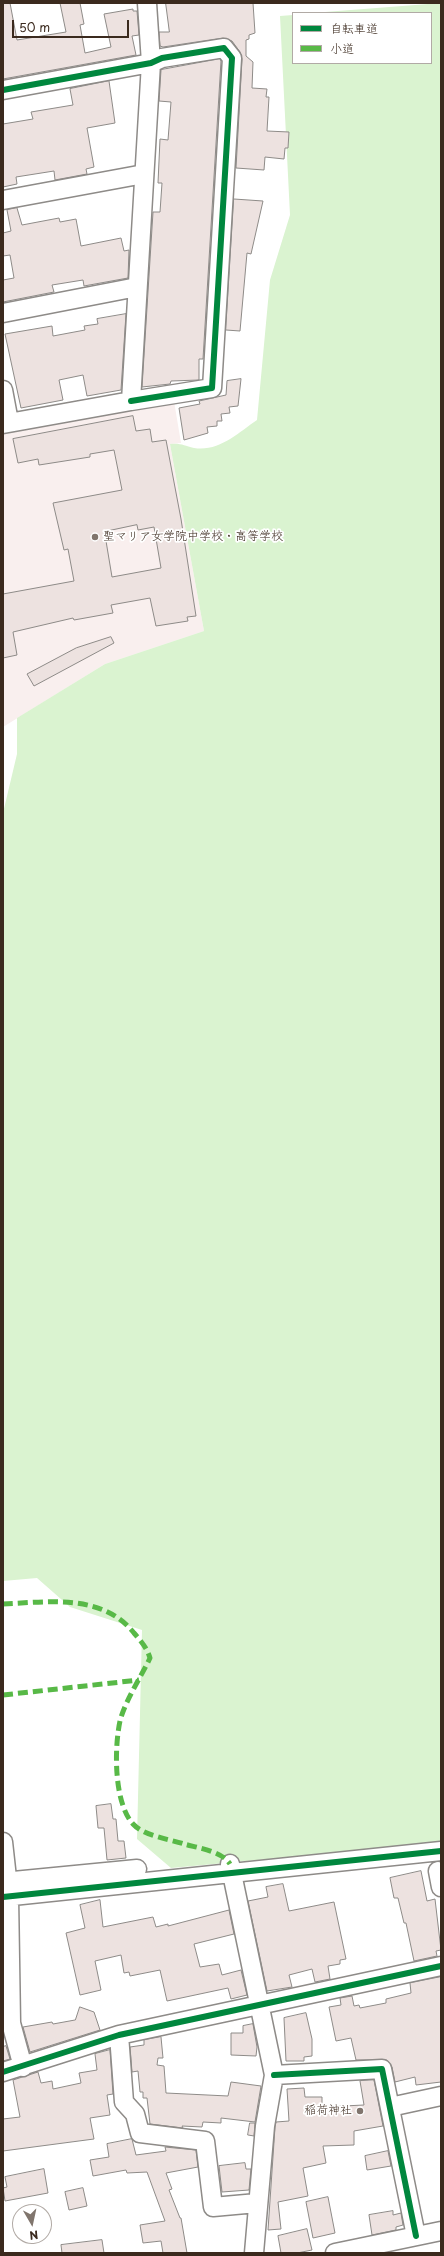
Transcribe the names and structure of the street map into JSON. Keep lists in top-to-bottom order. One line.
{"places":["聖マリア女学院中学校・高等学校","稲荷神社"],"legend":["自転車道","小道"],"scale_bar":"50 m","north":"bottom"}
